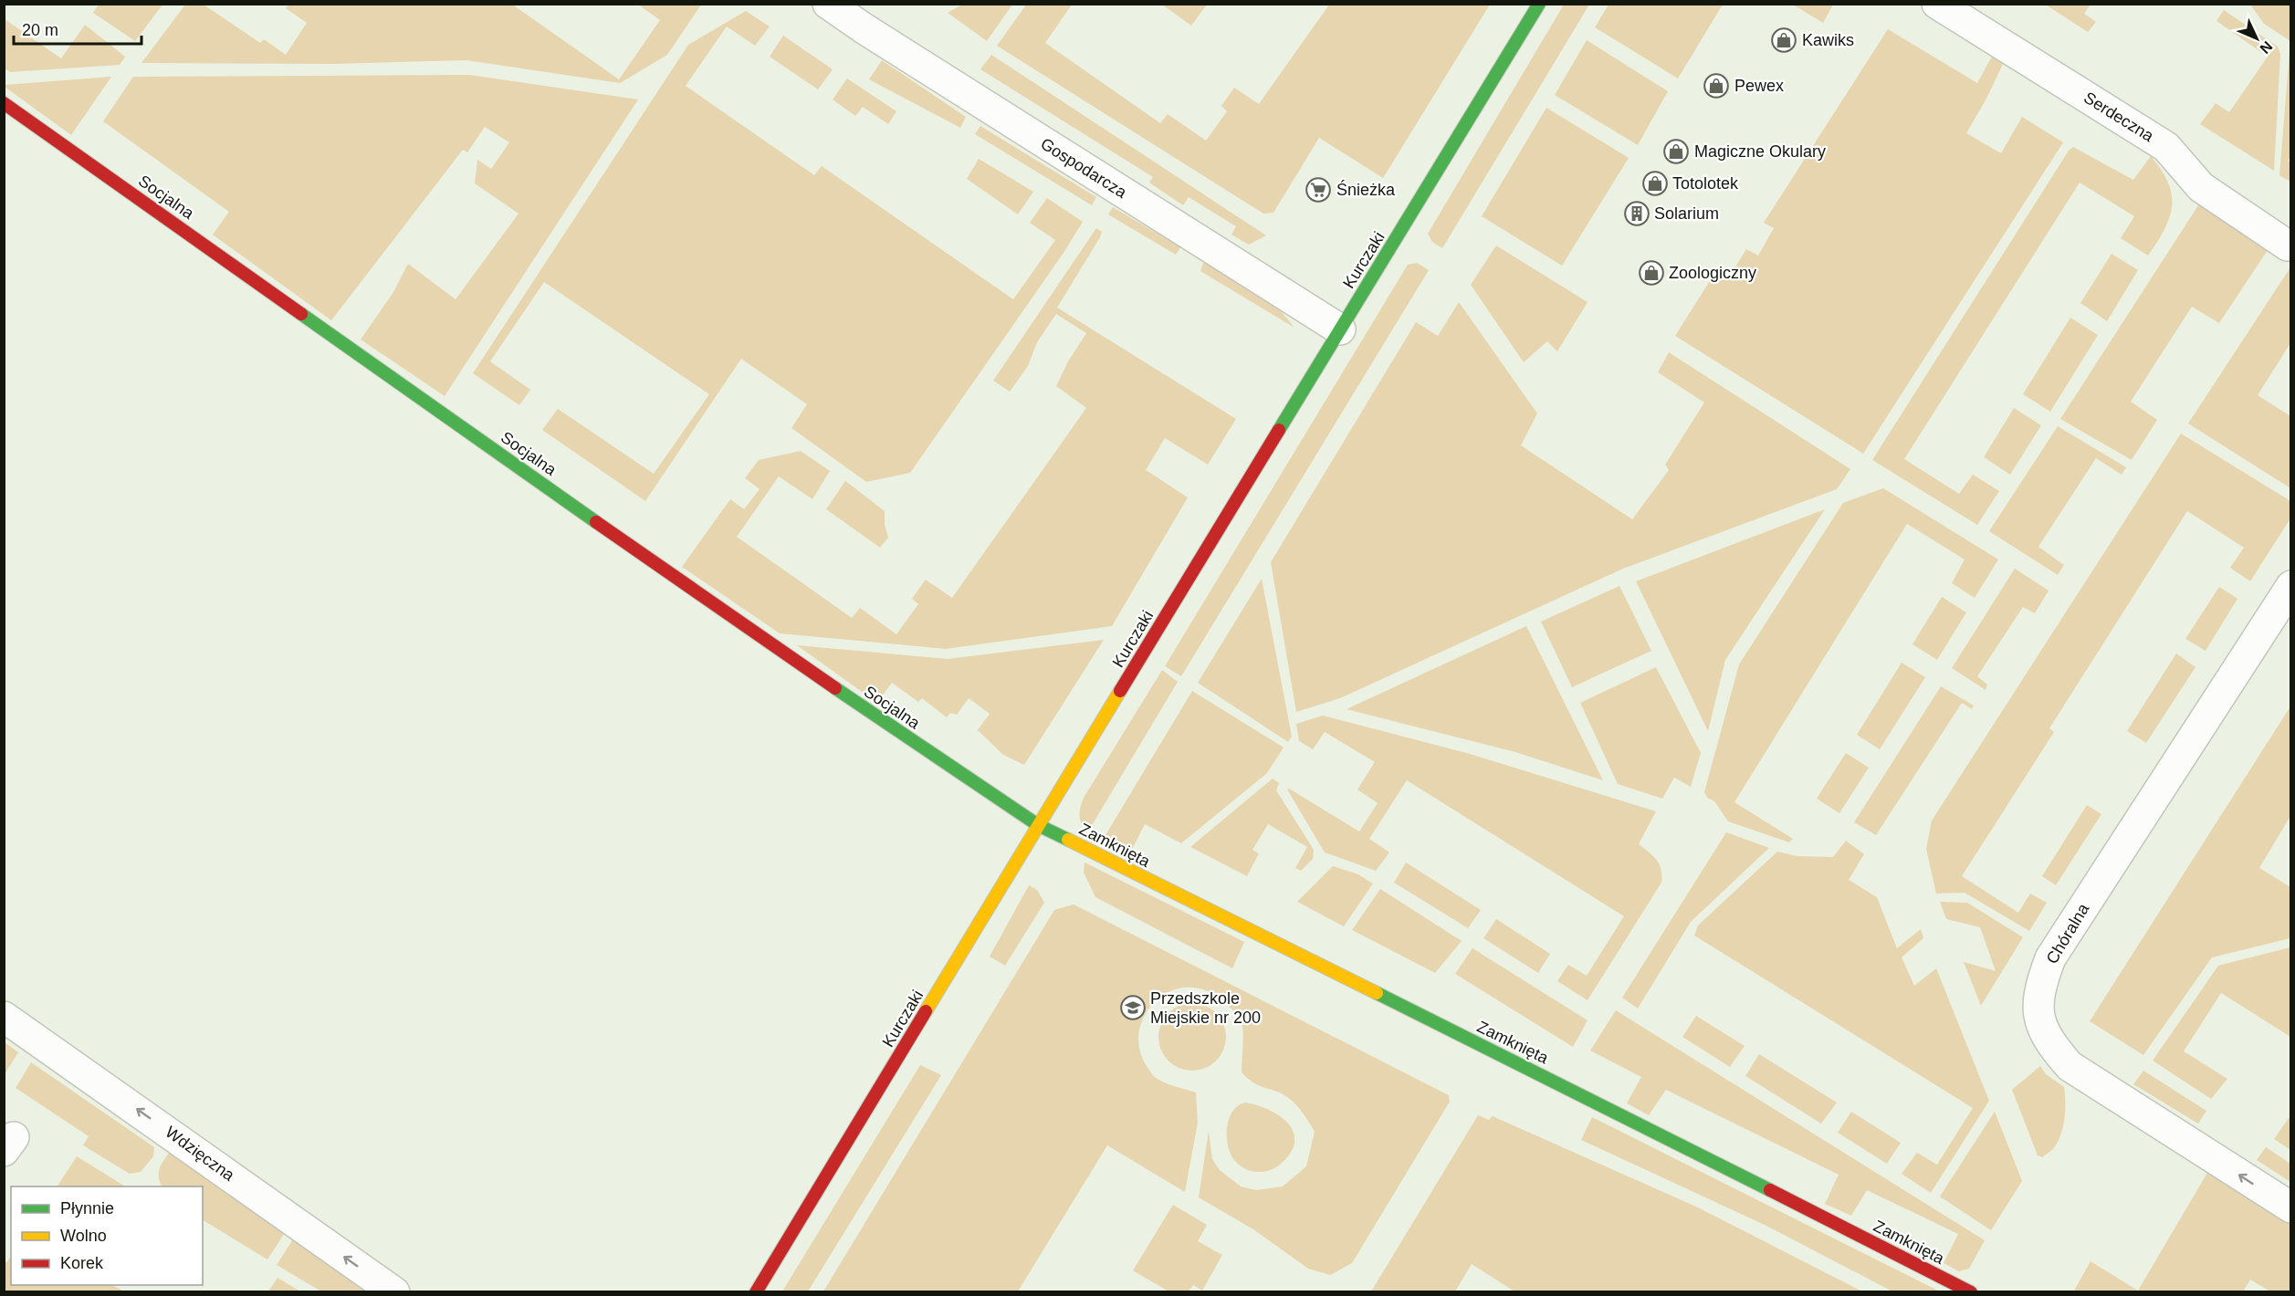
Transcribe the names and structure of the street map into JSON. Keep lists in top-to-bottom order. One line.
{"streets":{"street":["Serdeczna","Gospodarcza","Socjalna","Kurczaki","Zamknięta","Chóralna","Wdzięczna"]},"crossings":[["Gospodarcza","Kurczaki"],["Socjalna","Kurczaki"],["Socjalna","Zamknięta"],["Kurczaki","Zamknięta"]],"one_way":["Wdzięczna"],"places":{"shop":["Kawiks","Pewex","Magiczne Okulary","Totolotek","Zoologiczny"],"supermarket":["Śnieżka"],"building":["Solarium"],"school or university":["Przedszkole Miejskie nr 200"]},"legend":["Płynnie","Wolno","Korek"],"scale_bar":"20 m","north":"bottom right"}
